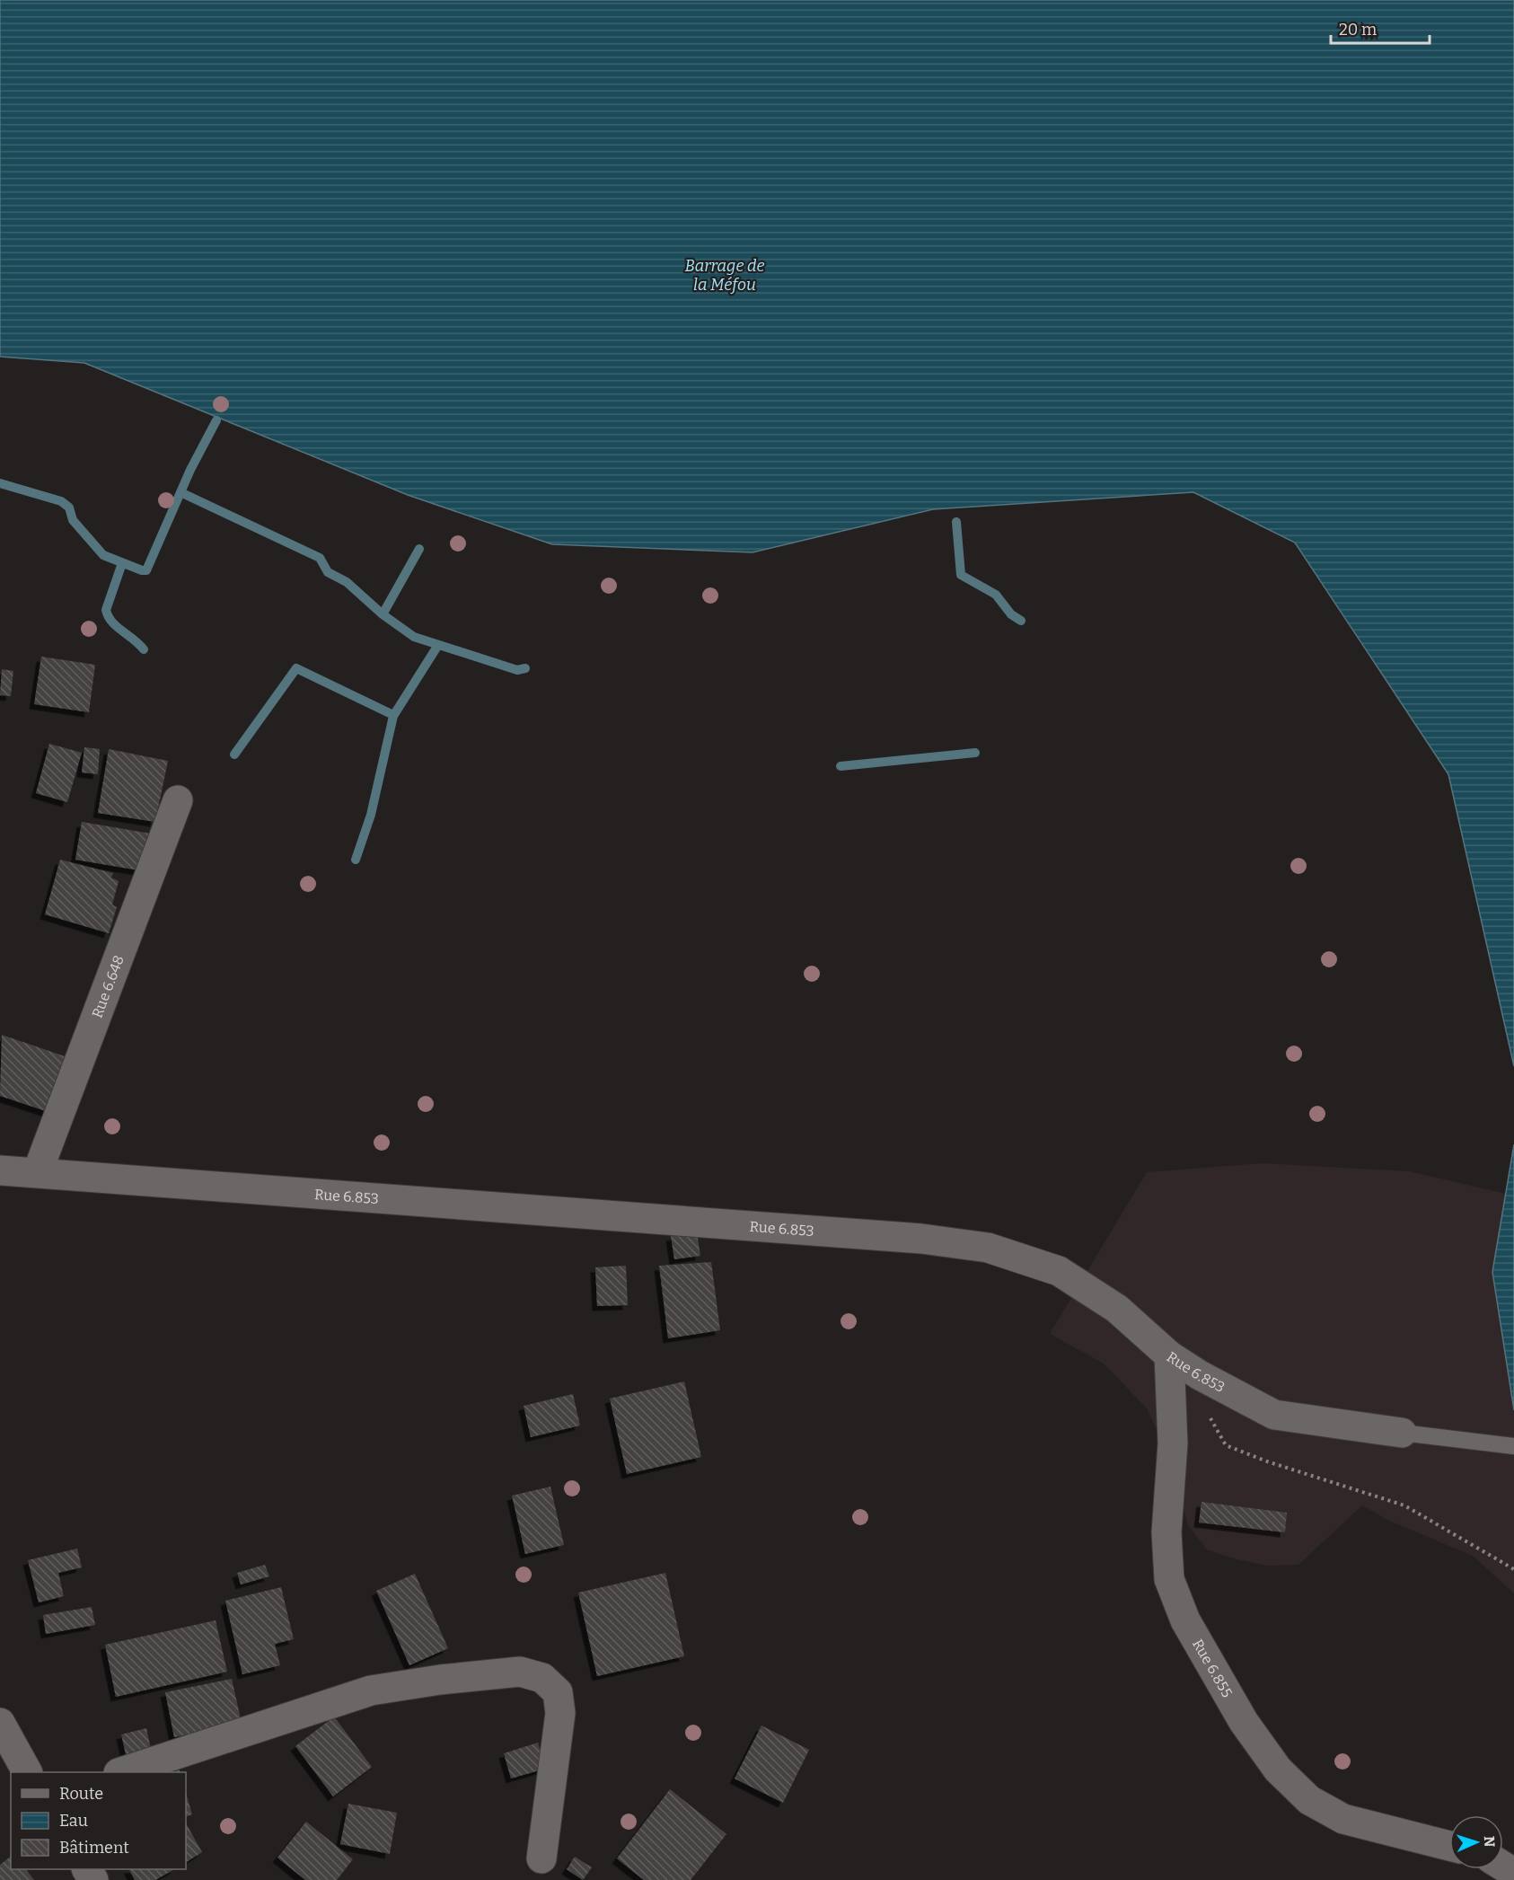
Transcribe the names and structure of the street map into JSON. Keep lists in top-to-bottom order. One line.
{"streets":{"street":["Rue 6.648","Rue 6.853","Rue 6.855"]},"crossings":[["Rue 6.648","Rue 6.853"],["Rue 6.853","Rue 6.855"]],"water":["Barrage de la Méfou"],"legend":["Route","Eau","Bâtiment"],"scale_bar":"20 m","north":"right"}
